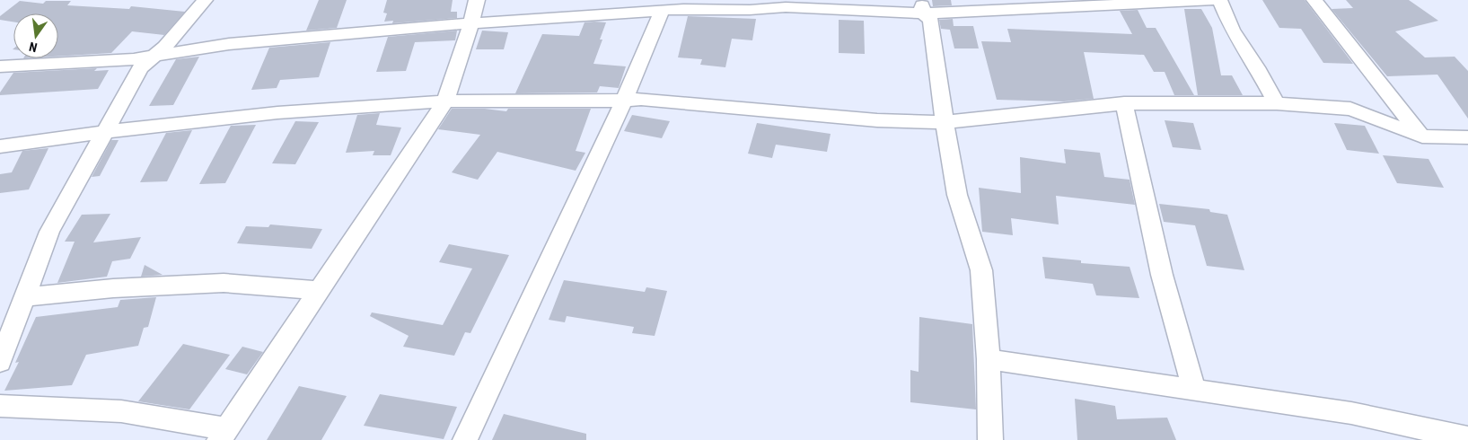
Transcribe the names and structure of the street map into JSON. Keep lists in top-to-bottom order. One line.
{"north":"bottom"}
